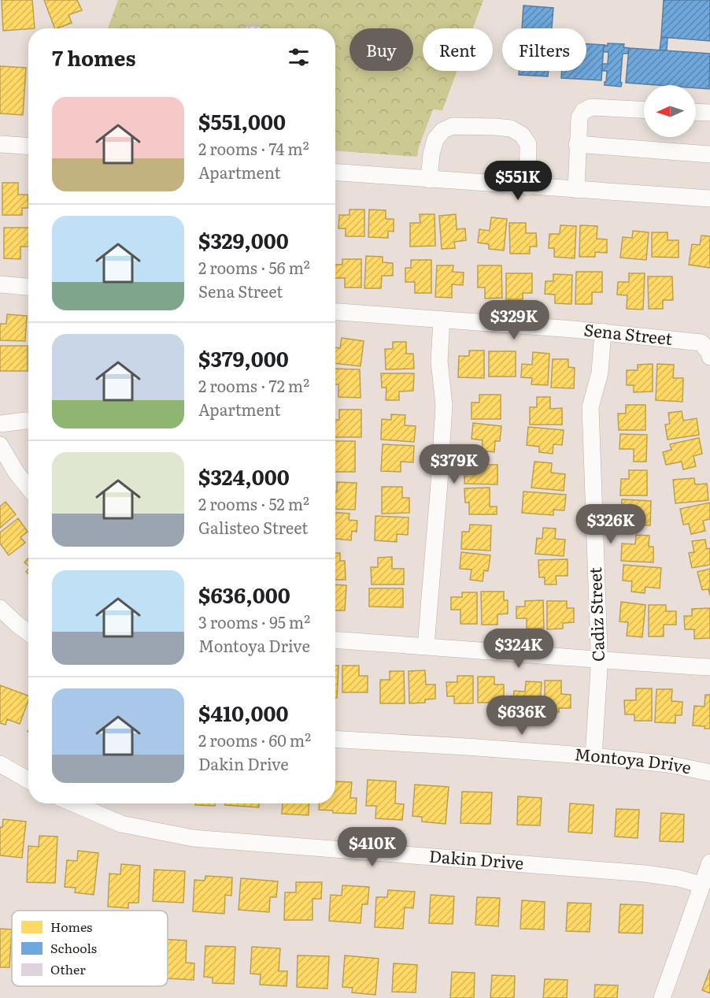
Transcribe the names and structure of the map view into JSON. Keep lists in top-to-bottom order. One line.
{"streets":{"street":["Sena Street","Cadiz Street","Montoya Drive","Dakin Drive"]},"crossings":[["Sena Street","Cadiz Street"],["Cadiz Street","Montoya Drive"]],"legend":["Homes","Schools","Other"],"north":"left","page":{"chip":["Buy","Rent","Filters"],"heading":"7 homes","list":[{"name":"$551,000","note":"2 rooms · 74 m² · Apartment"},{"name":"$329,000","note":"2 rooms · 56 m² · Sena Street"},{"name":"$379,000","note":"2 rooms · 72 m² · Apartment"},{"name":"$324,000","note":"2 rooms · 52 m² · Galisteo Street"},{"name":"$636,000","note":"3 rooms · 95 m² · Montoya Drive"},{"name":"$410,000","note":"2 rooms · 60 m² · Dakin Drive"}],"price":["$551K","$329K","$379K","$326K","$324K","$636K","$410K"]}}
